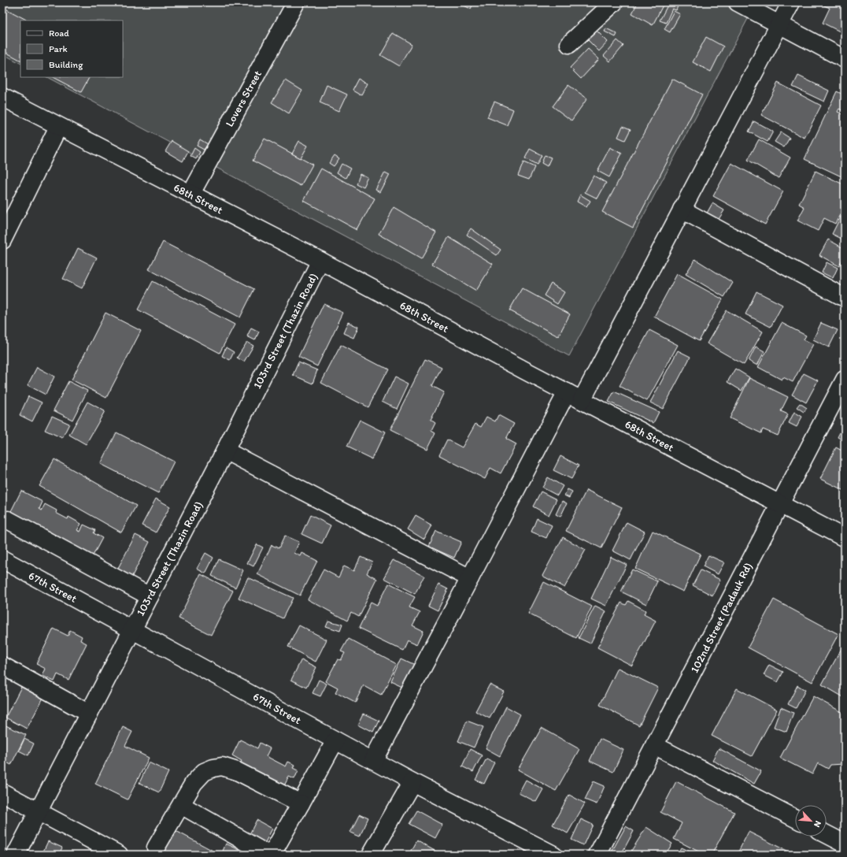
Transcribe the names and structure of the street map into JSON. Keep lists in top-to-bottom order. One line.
{"streets":{"street":["Lovers Street","68th Street","103rd Street (Thazin Road)","67th Street","102nd Street (Padauk Rd)"]},"crossings":[["Lovers Street","68th Street"],["68th Street","103rd Street (Thazin Road)"],["68th Street","102nd Street (Padauk Rd)"],["103rd Street (Thazin Road)","67th Street"]],"legend":["Road","Park","Building"],"north":"bottom right"}
